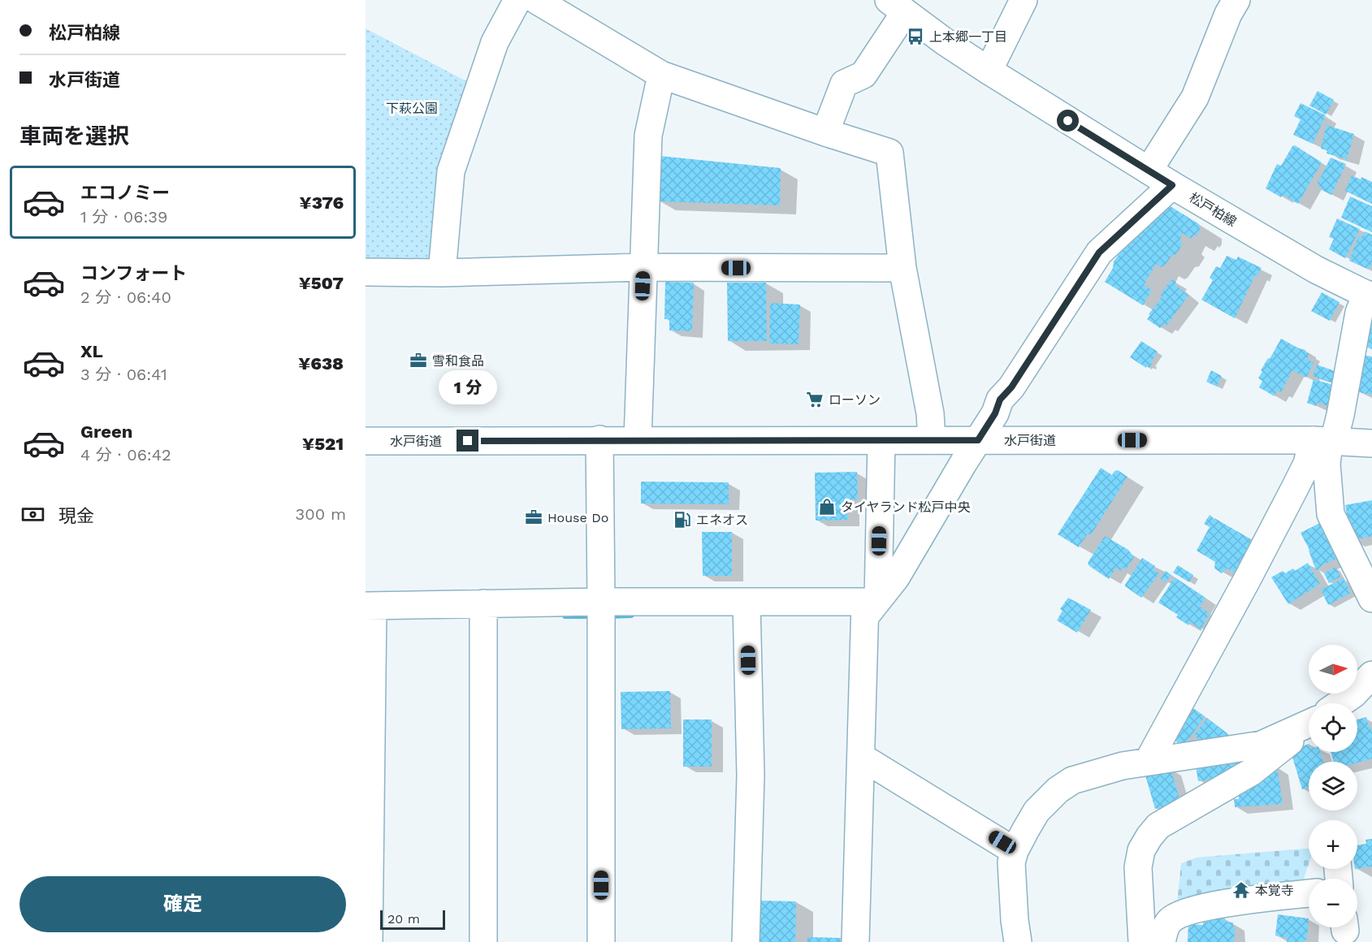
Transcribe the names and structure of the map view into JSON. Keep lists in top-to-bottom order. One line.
{"streets":{"main road":["松戸柏線","水戸街道"]},"parks":["下萩公園"],"places":{"bus stop":["上本郷一丁目"],"office":["雪和食品","House Do"],"supermarket":["ローソン"],"shop":["タイヤランド松戸中央"],"fuel station":["エネオス"],"temple":["本覚寺"]},"scale_bar":"20 m","north":"right","page":{"banner":["松戸柏線","水戸街道"],"heading":"車両を選択","list":[{"name":"エコノミー","note":"1 分 · 06:39","value":"¥376"},{"name":"コンフォート","note":"2 分 · 06:40","value":"¥507"},{"name":"XL","note":"3 分 · 06:41","value":"¥638"},{"name":"Green","note":"4 分 · 06:42","value":"¥521"}],"bubble":"1 分","pay":["現金","300 m"],"map_buttons":["+","−"],"buttons":"確定","scale":"20 m"}}
